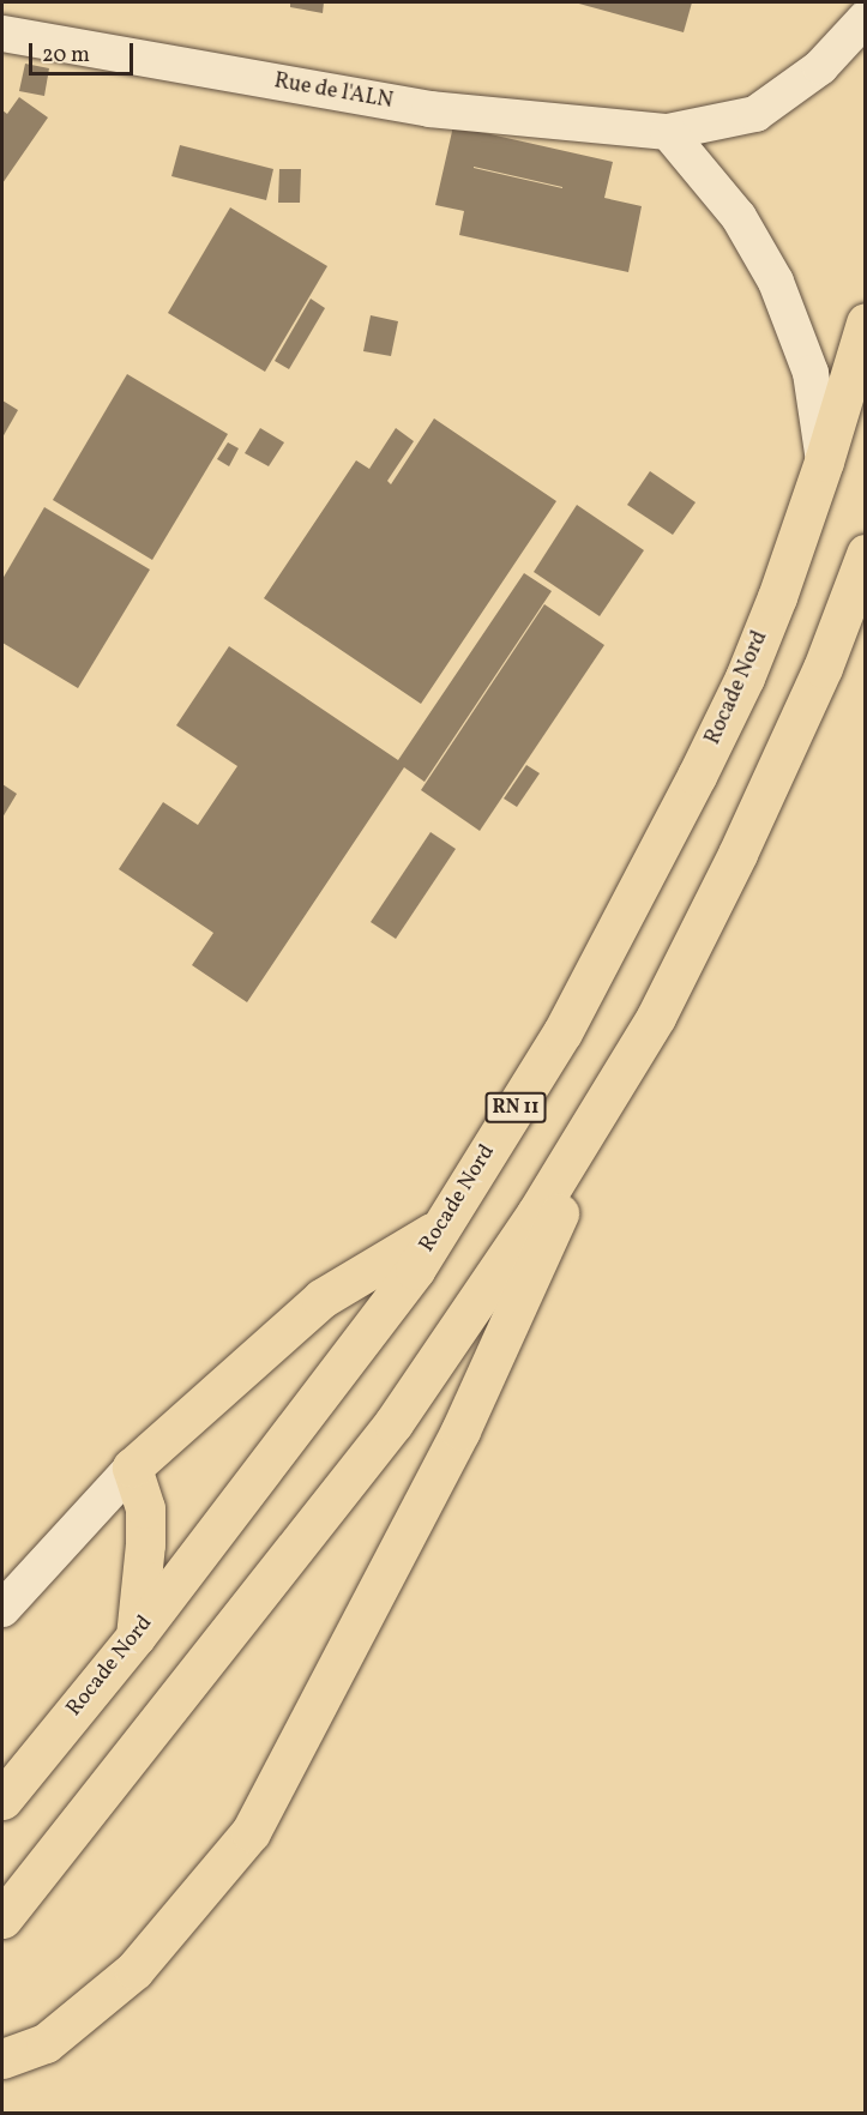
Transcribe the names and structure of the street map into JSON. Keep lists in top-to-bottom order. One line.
{"streets":{"highway":["Rocade Nord","RN 11"],"street":["Rue de l'ALN"]},"scale_bar":"20 m"}
